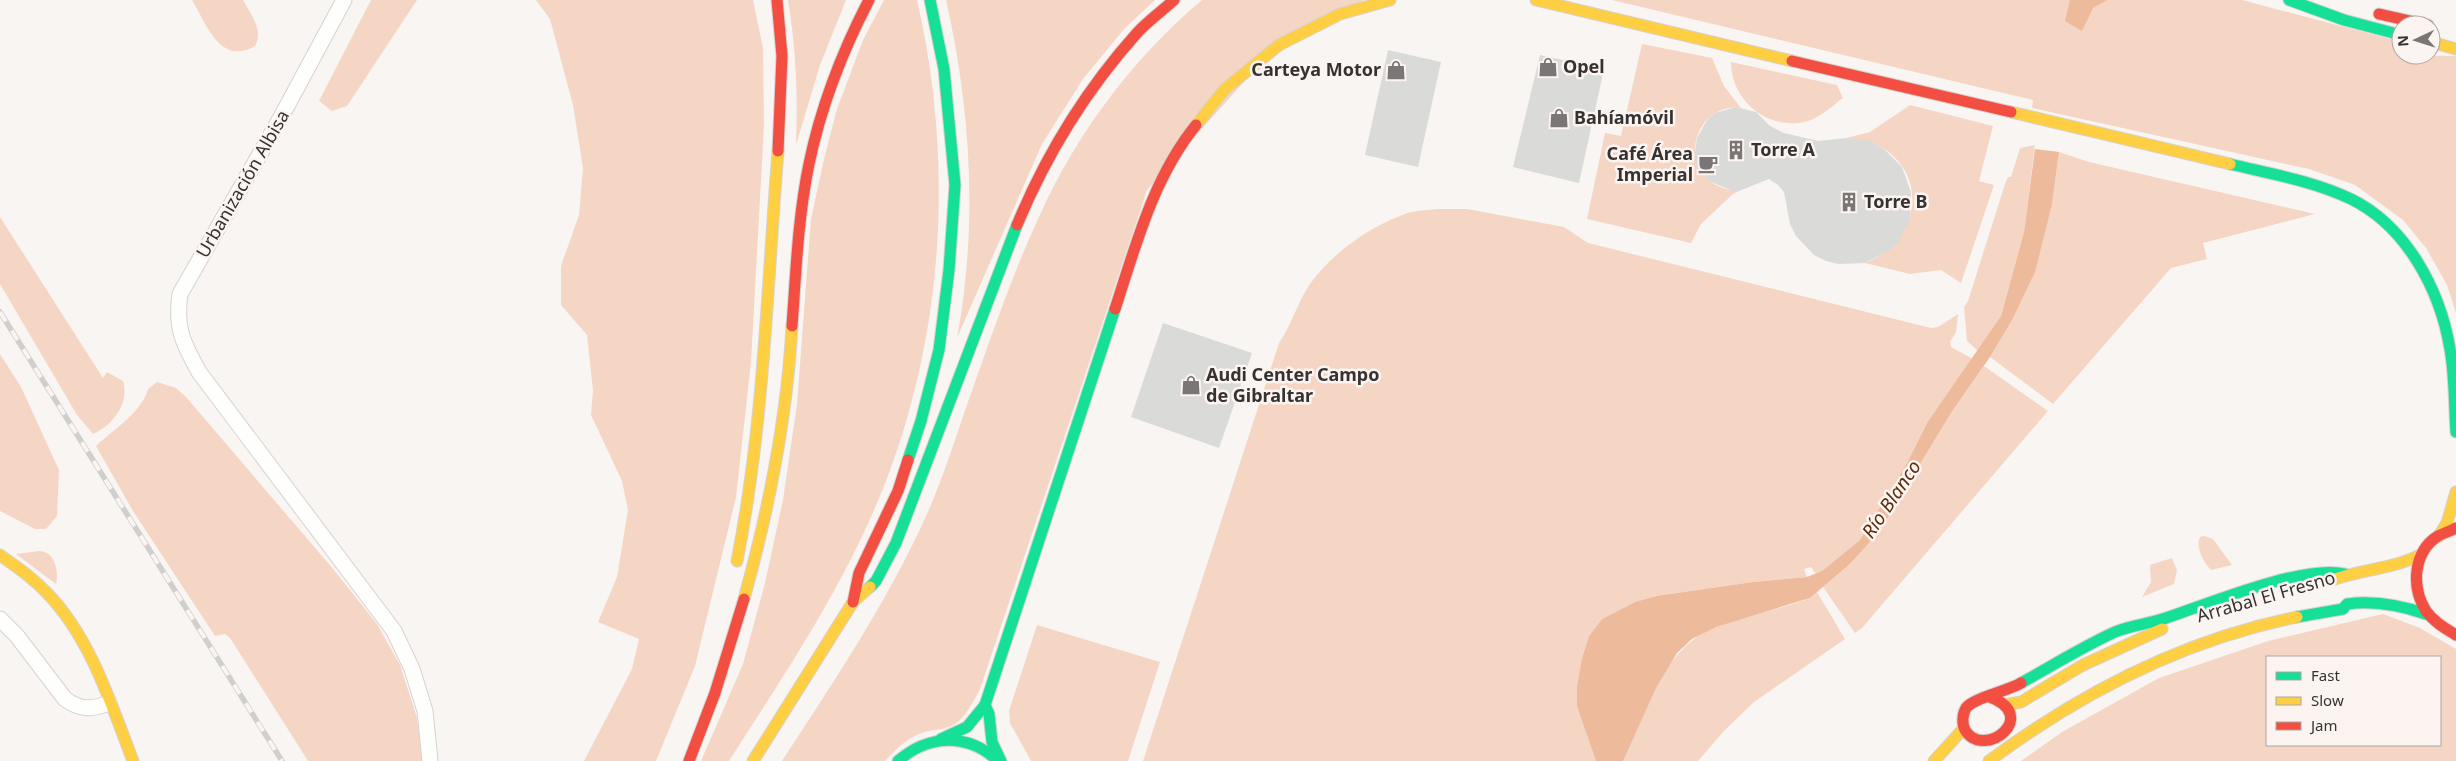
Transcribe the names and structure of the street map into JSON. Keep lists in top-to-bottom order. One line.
{"streets":{"main road":["Arrabal El Fresno"],"street":["Urbanización Albisa"]},"water":["Río Blanco"],"places":{"shop":["Opel","Carteya Motor","Bahíamóvil","Audi Center Campo de Gibraltar"],"building":["Torre A","Torre B"],"cafe":["Café Área Imperial"]},"legend":["Fast","Slow","Jam"],"north":"left"}
